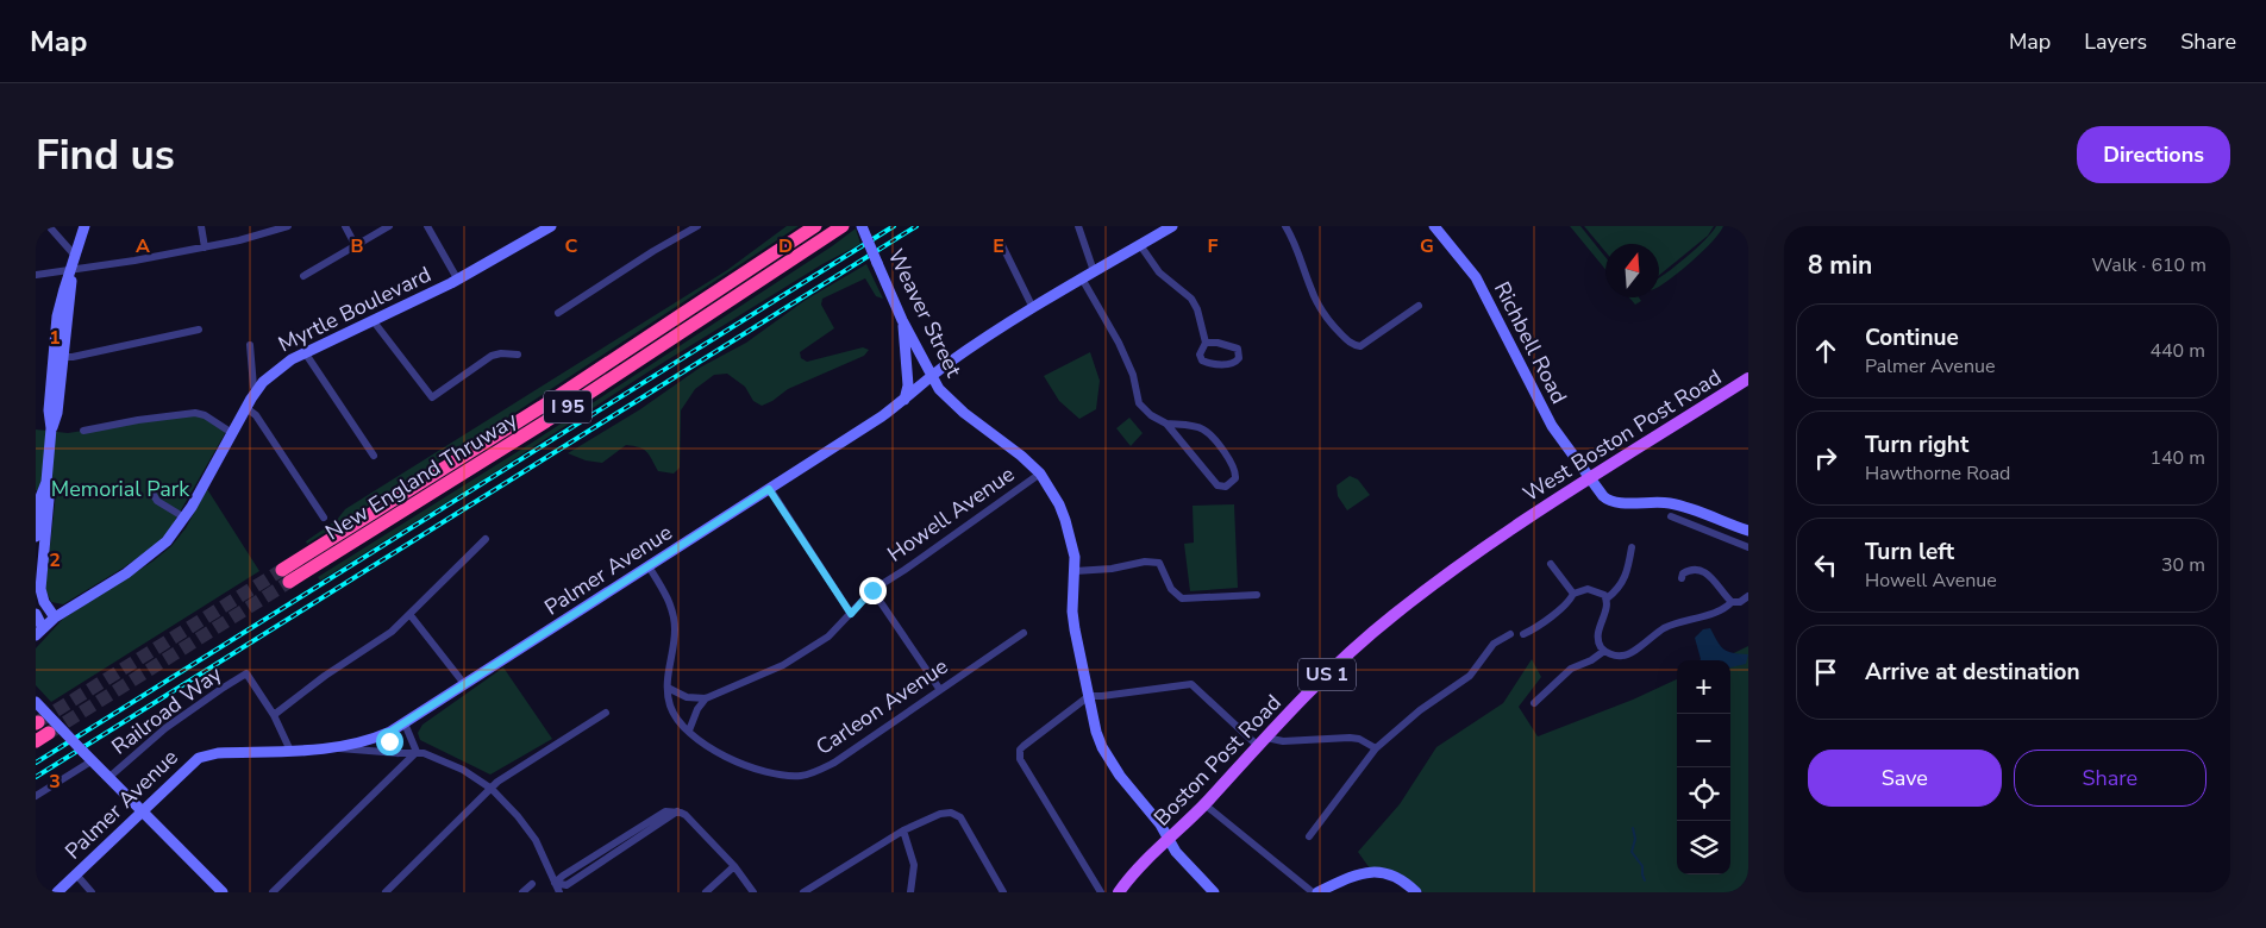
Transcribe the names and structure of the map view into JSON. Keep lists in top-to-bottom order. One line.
{"streets":{"highway":["I 95","New England Thruway"],"main road":["West Boston Post Road","US 1","Boston Post Road"],"street":["Myrtle Boulevard","Weaver Street","Richbell Road","Howell Avenue","Palmer Avenue","Carleon Avenue","Railroad Way"]},"crossings":[["Weaver Street","Howell Avenue"],["Weaver Street","Palmer Avenue"],["Weaver Street","Boston Post Road"],["Richbell Road","West Boston Post Road"],["West Boston Post Road","Boston Post Road"],["Palmer Avenue","Carleon Avenue"]],"parks":["Memorial Park"],"north":"top","page":{"header":"Map","nav":["Map","Layers","Share"],"buttons":["Directions",["Save","Share"]],"title":"Find us","heading":["8 min","Walk · 610 m"],"list":[["Continue","Palmer Avenue","440 m"],["Turn right","Hawthorne Road","140 m"],["Turn left","Howell Avenue","30 m"],"Arrive at destination"],"map_buttons":["+","−"]},"grid":{"columns":["A","B","C","D","E","F","G"],"rows":["1","2","3"]}}
